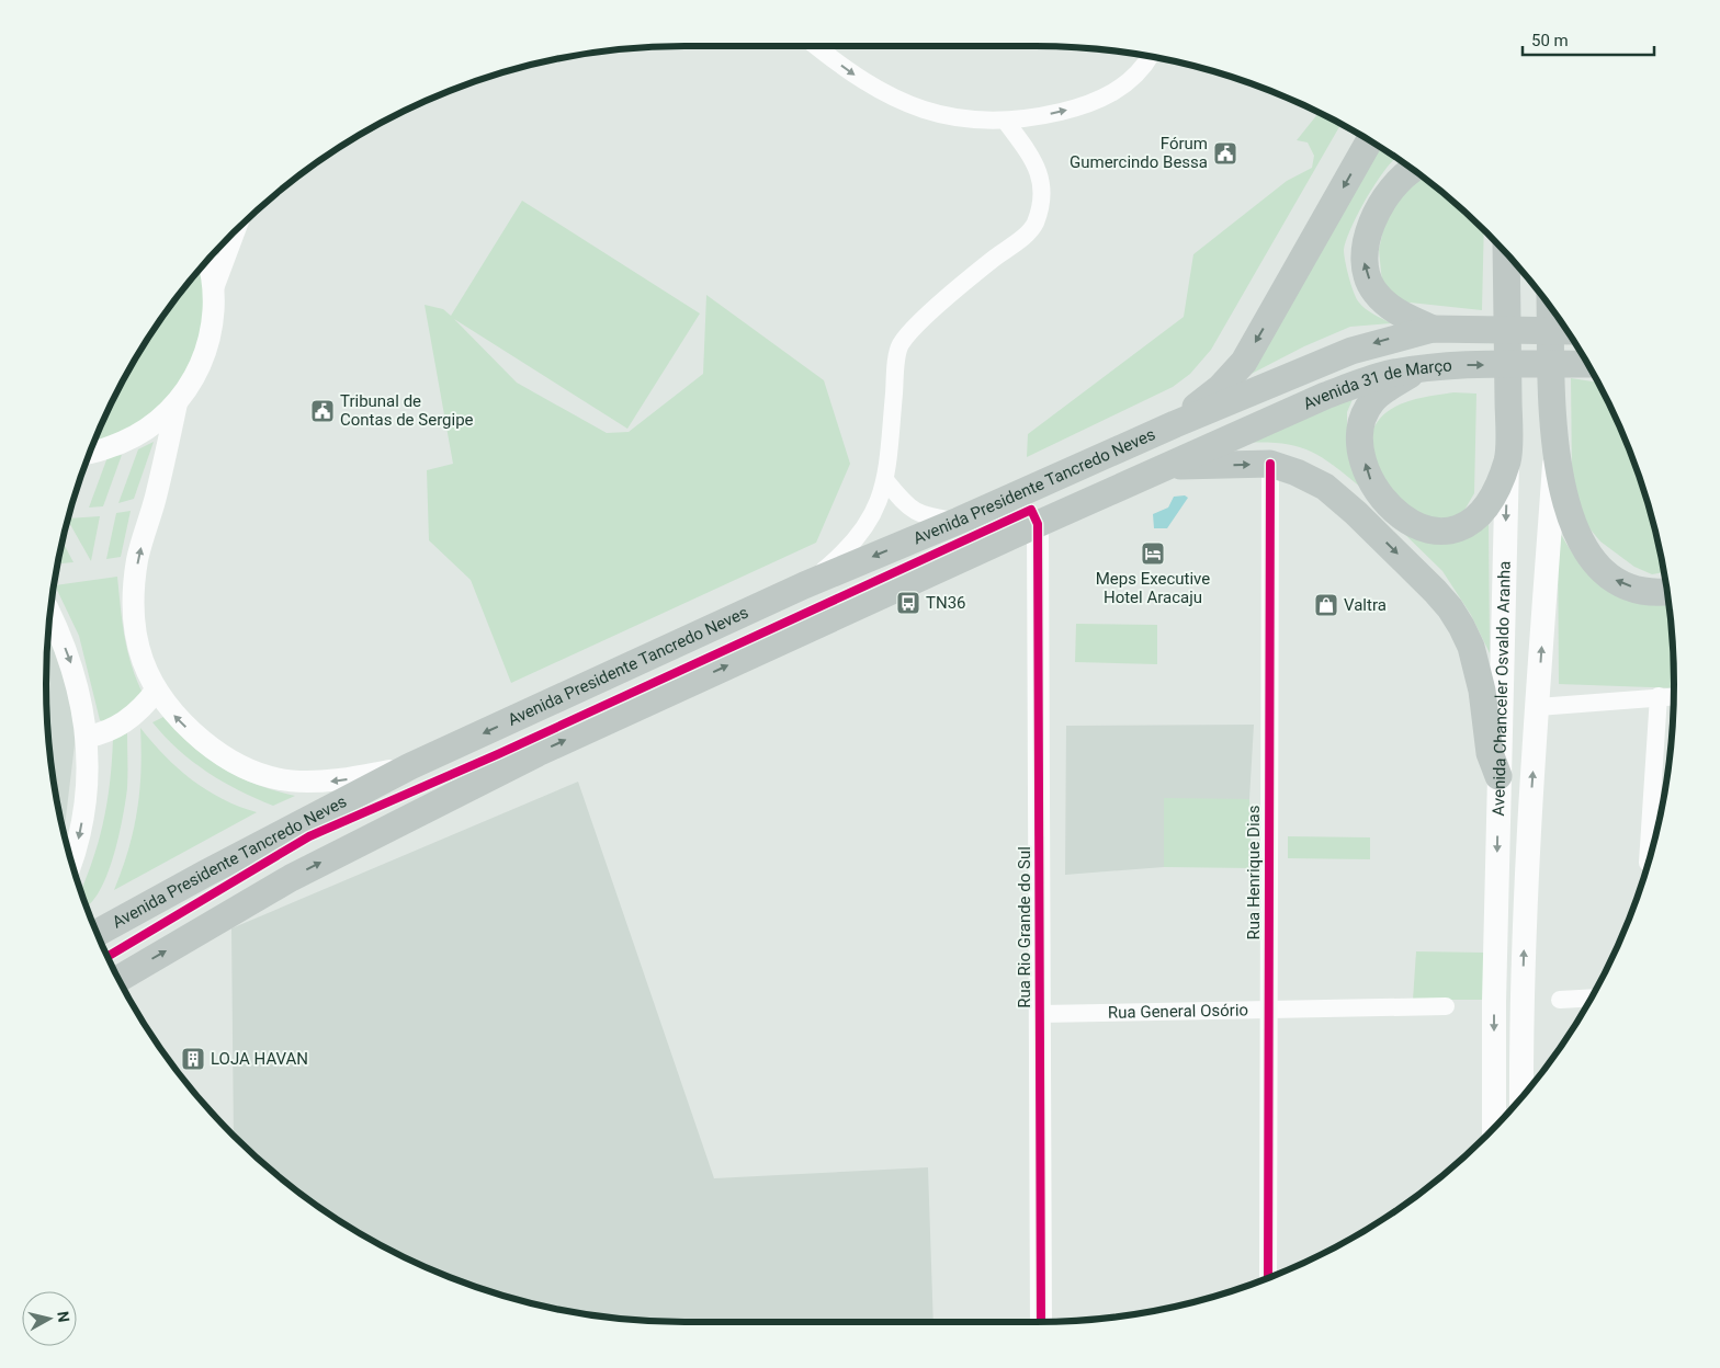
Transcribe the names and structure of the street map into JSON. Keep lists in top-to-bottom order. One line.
{"streets":{"main road":["Avenida 31 de Março","Avenida Presidente Tancredo Neves","Avenida Chanceler Osvaldo Aranha"],"street":["Rua Henrique Dias","Rua Rio Grande do Sul","Rua General Osório"]},"crossings":[["Avenida 31 de Março","Avenida Presidente Tancredo Neves"],["Rua Henrique Dias","Rua General Osório"],["Rua Rio Grande do Sul","Rua General Osório"]],"places":{"public building":["Fórum Gumercindo Bessa","Tribunal de Contas de Sergipe"],"hotel":["Meps Executive Hotel Aracaju"],"bus stop":["TN36"],"shop":["Valtra"],"building":["LOJA HAVAN"]},"scale_bar":"50 m","north":"right"}
